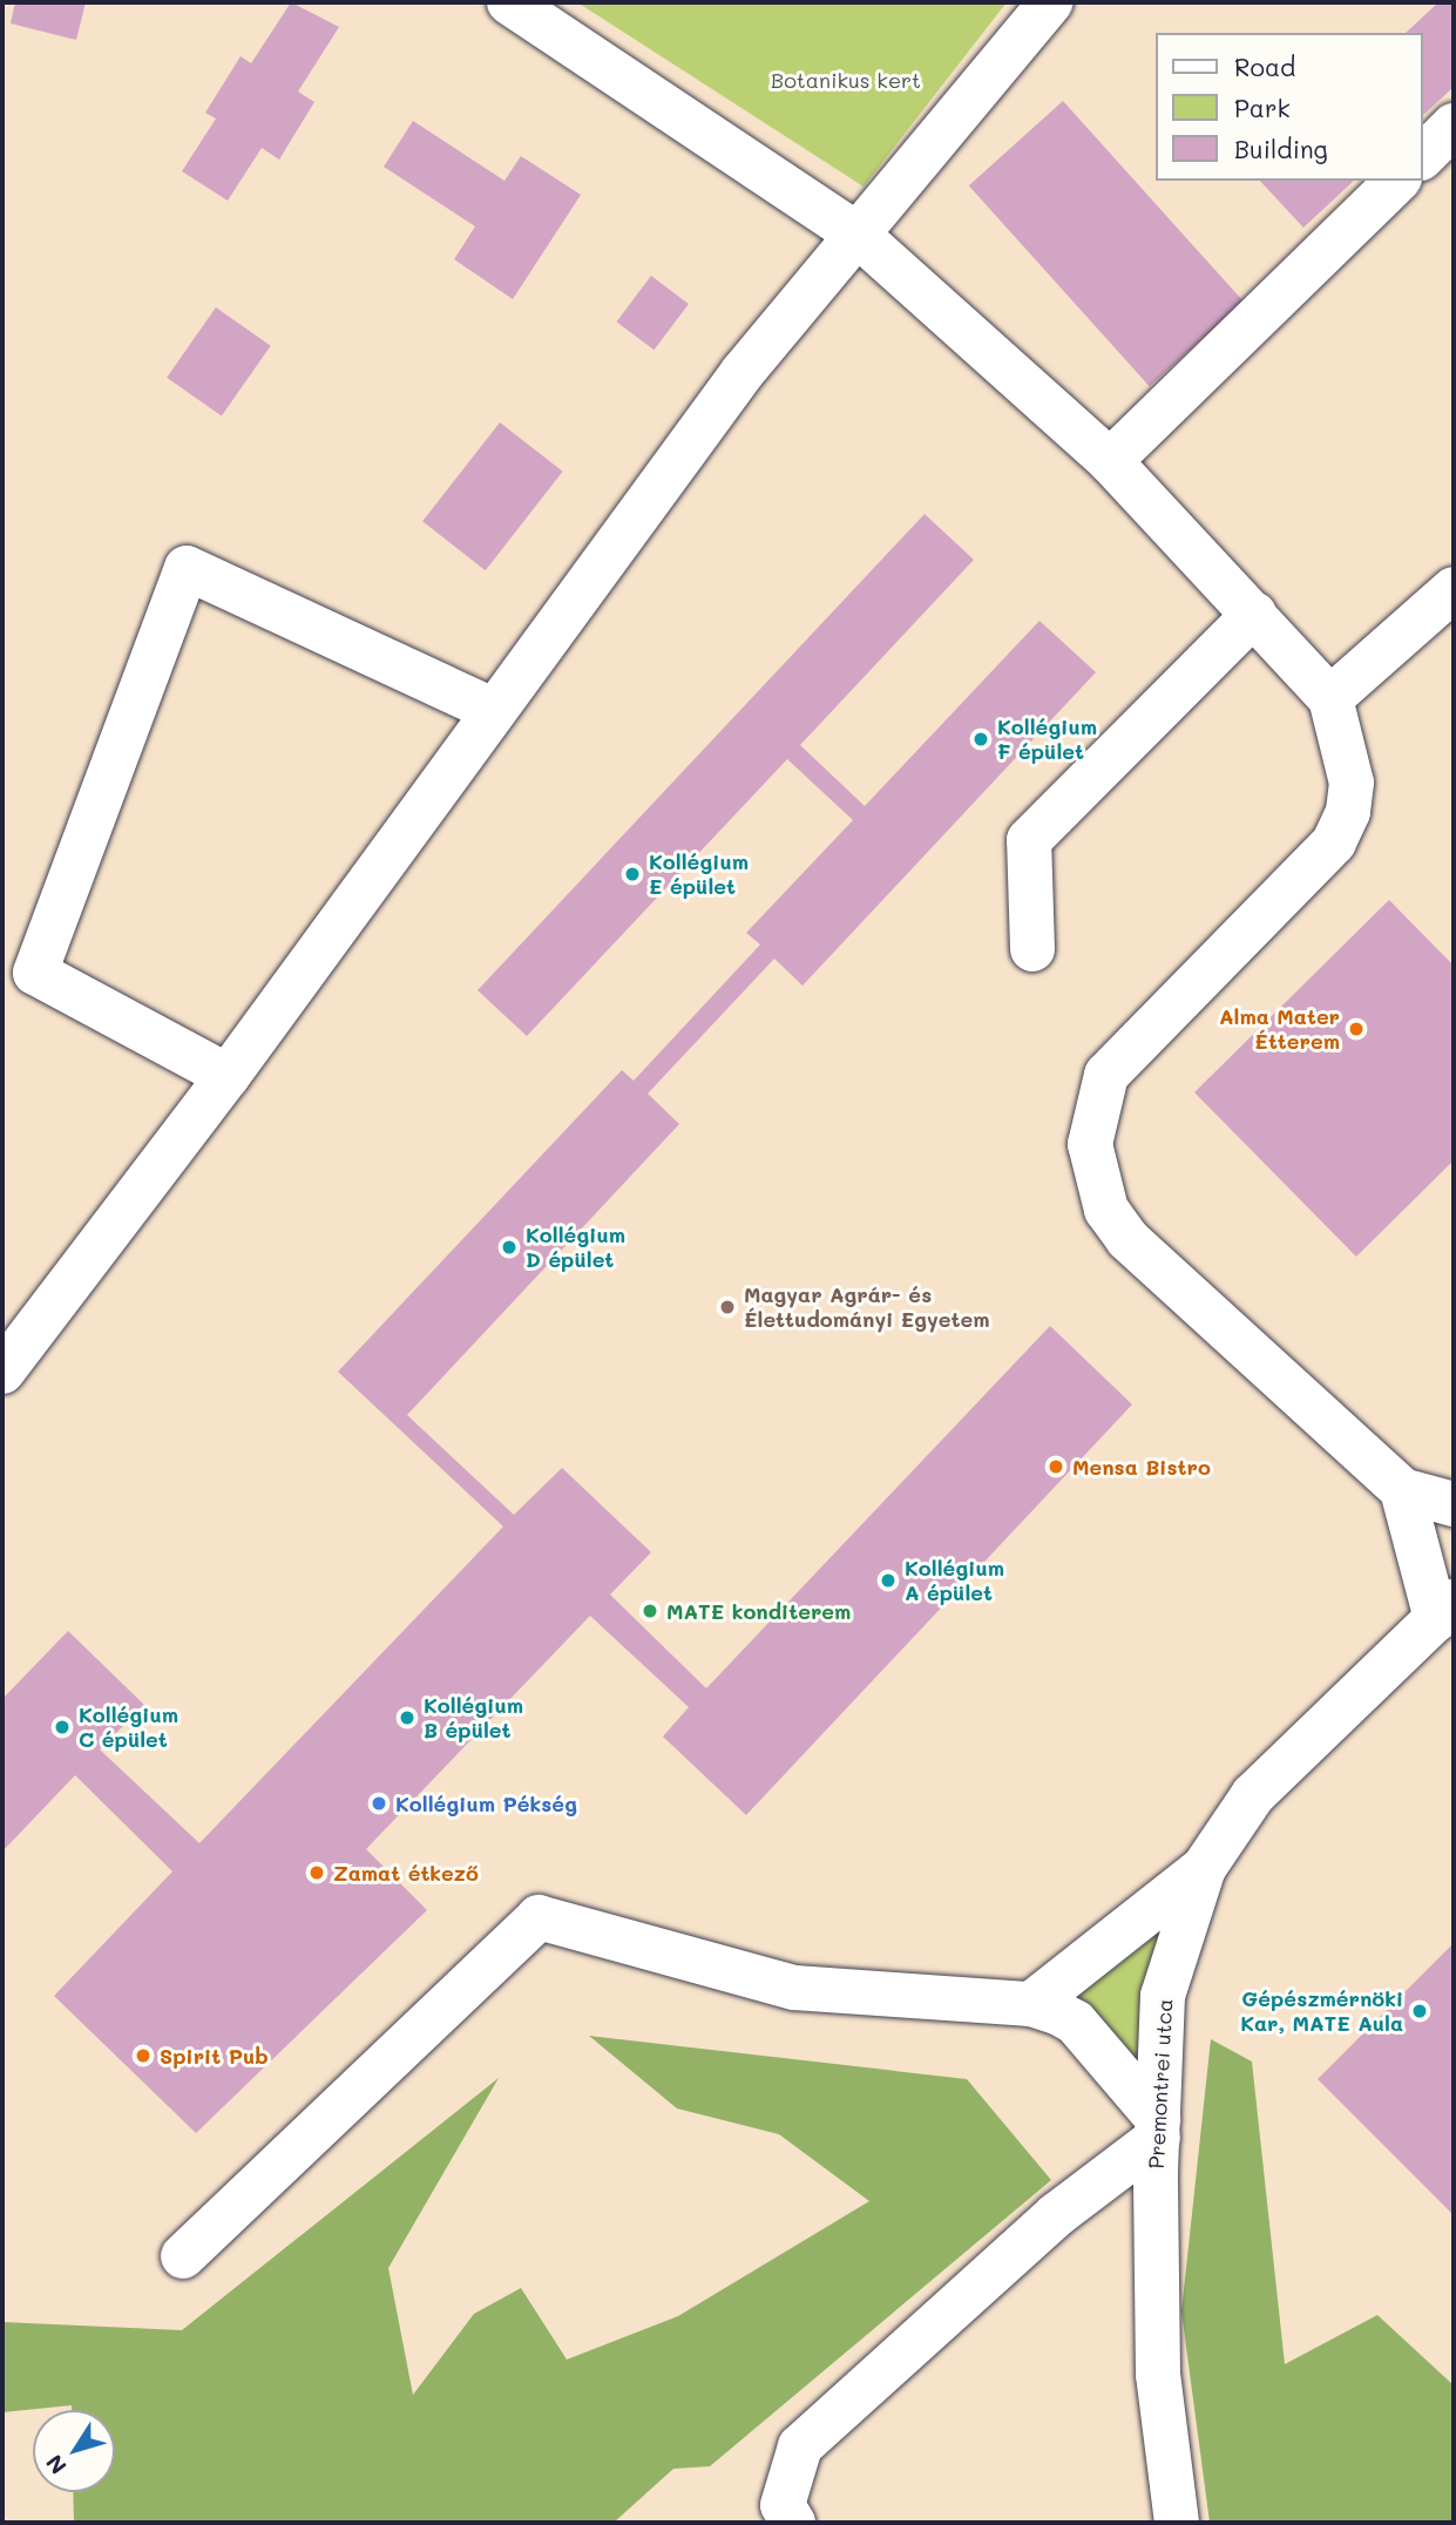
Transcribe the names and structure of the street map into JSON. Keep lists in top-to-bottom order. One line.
{"streets":{"street":["Premontrei utca"]},"parks":["Botanikus kert"],"places":["Kollégium F épület","Kollégium E épület","Alma Mater Étterem","Kollégium D épület","Magyar Agrár- és Élettudományi Egyetem","Mensa Bistro","Kollégium A épület","MATE konditerem","Kollégium B épület","Kollégium C épület","Kollégium Pékség","Zamat étkező","Gépészmérnöki Kar, MATE Aula","Spirit Pub"],"legend":["Road","Park","Building"],"north":"bottom left"}
